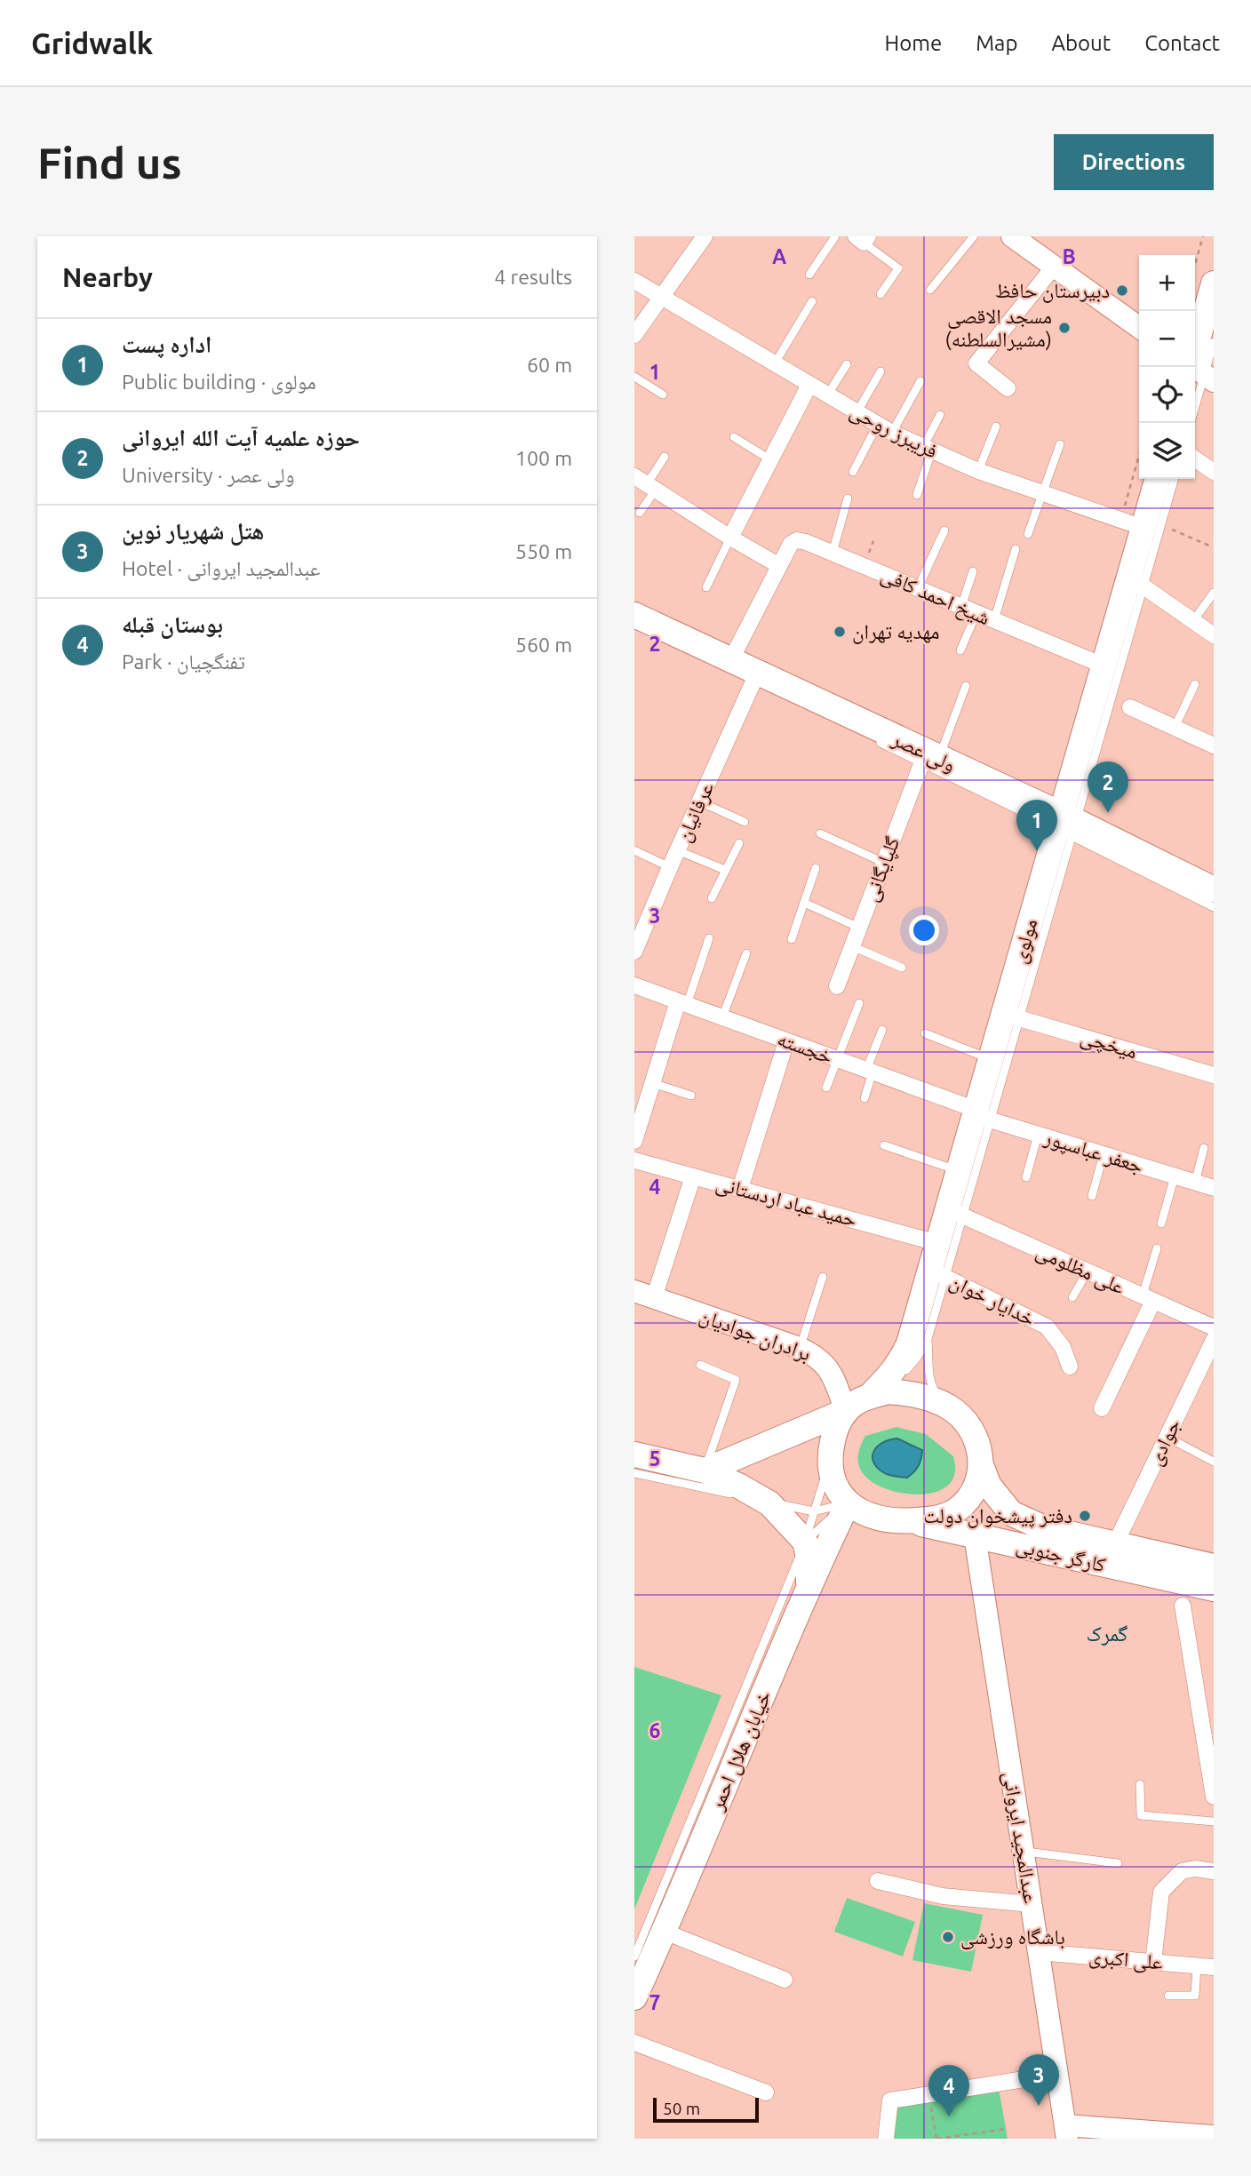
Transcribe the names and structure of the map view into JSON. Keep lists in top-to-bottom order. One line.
{"streets":{"main road":["ولی عصر","مولوی","برادران جوادیان","کارگر جنوبی","خیابان هلال احمر","عبدالمجید ایروانی"],"street":["فریبرز روحی","شیخ احمد کافی","عرفانیان","گلپایگانی","میخچی","خجسته","جعفر عباسپور","حمید عباد اردستانی","علی مظلومی","خدایار خوان","جوادی","علی اکبری"]},"crossings":[["فریبرز روحی","مولوی"],["شیخ احمد کافی","مولوی"],["ولی عصر","عرفانیان"],["ولی عصر","گلپایگانی"],["ولی عصر","مولوی"],["مولوی","میخچی"],["مولوی","خجسته"],["مولوی","جعفر عباسپور"],["مولوی","حمید عباد اردستانی"],["مولوی","علی مظلومی"],["مولوی","خدایار خوان"],["مولوی","برادران جوادیان"],["مولوی","کارگر جنوبی"],["مولوی","خیابان هلال احمر"],["خجسته","جعفر عباسپور"],["برادران جوادیان","کارگر جنوبی"],["برادران جوادیان","خیابان هلال احمر"],["جوادی","کارگر جنوبی"],["کارگر جنوبی","خیابان هلال احمر"],["کارگر جنوبی","عبدالمجید ایروانی"],["عبدالمجید ایروانی","علی اکبری"]],"districts":["گمرک"],"places":["دبیرستان حافظ","مسجد الاقصی (مشیرالسلطنه)","مهدیه تهران","دفتر پیشخوان دولت","باشگاه ورزشی"],"scale_bar":"50 m","page":{"header":"Gridwalk","nav":["Home","Map","About","Contact"],"buttons":"Directions","title":"Find us","heading":["Nearby","4 results"],"map_buttons":["+","−"],"list":[{"mark":"1","name":"اداره پست","note":"Public building · مولوی","value":"60 m"},{"mark":"2","name":"حوزه علمیه آیت‌ الله ایروانی","note":"University · ولی عصر","value":"100 m"},{"mark":"3","name":"هتل شهریار نوین","note":"Hotel · عبدالمجید ایروانی","value":"550 m"},{"mark":"4","name":"بوستان قبله","note":"Park · تفنگچیان","value":"560 m"}],"pins":["2","1","3","4"],"scale":"50 m"},"grid":{"columns":["A","B"],"rows":["1","2","3","4","5","6","7"]}}
